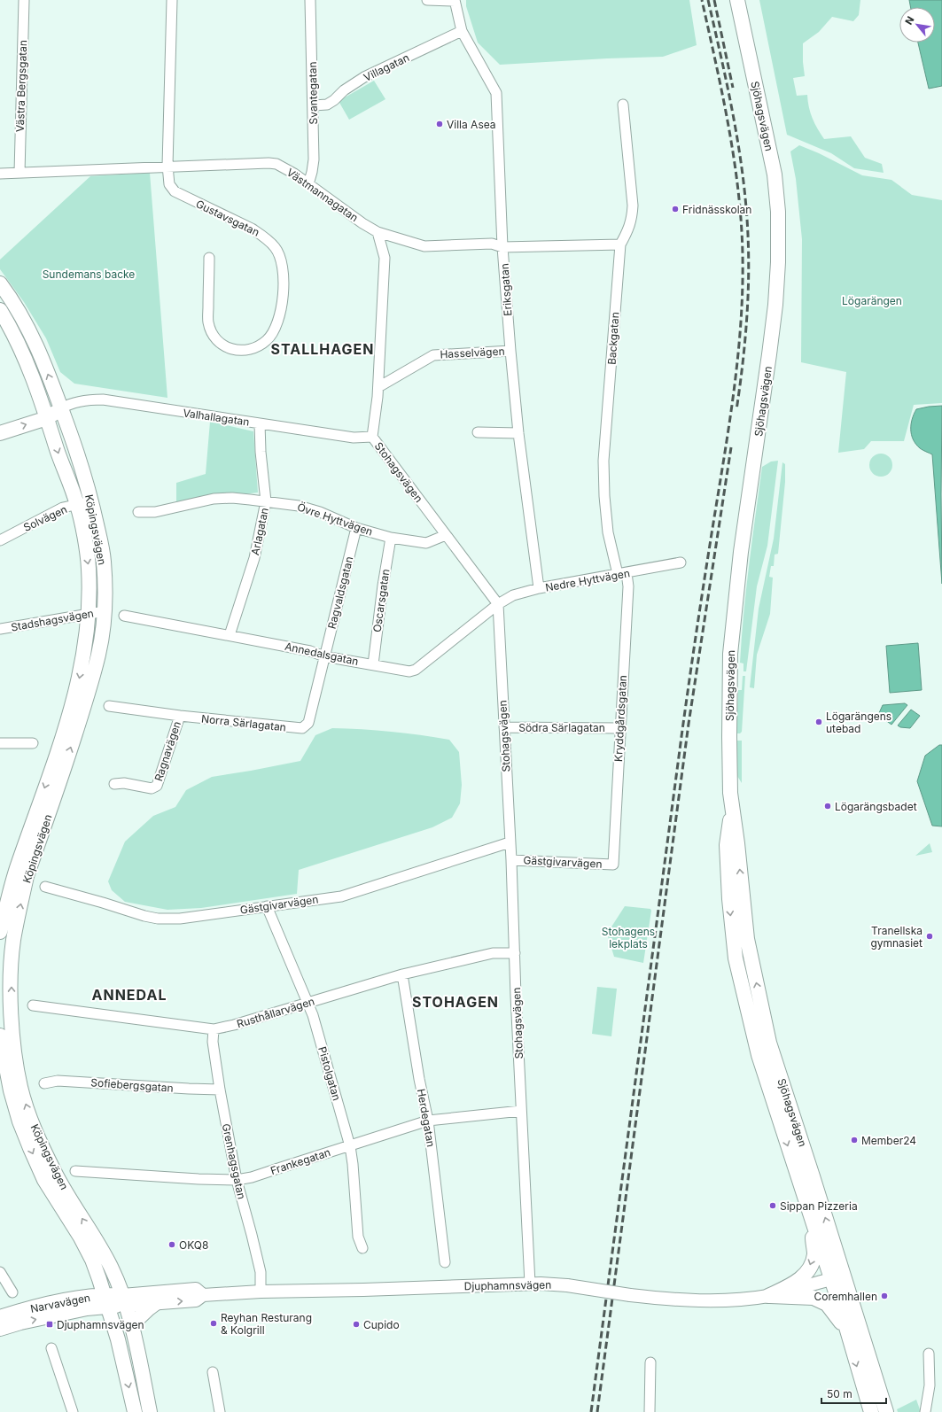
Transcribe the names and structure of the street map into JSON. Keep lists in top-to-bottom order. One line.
{"streets":{"main road":["Sjöhagsvägen","Köpingsvägen","Narvavägen"],"street":["Villagatan","Västra Bergsgatan","Svantegatan","Västmannagatan","Gustavsgatan","Eriksgatan","Backgatan","Hasselvägen","Valhallagatan","Stohagsvägen","Solvägen","Övre Hyttvägen","Arlagatan","Nedre Hyttvägen","Ragvaldsgatan","Oscarsgatan","Stadshagsvägen","Annedalsgatan","Kryddgårdsgatan","Norra Särlagatan","Södra Särlagatan","Ragnavägen","Gästgivarvägen","Rusthållarvägen","Pistolgatan","Sofiebergsgatan","Herdegatan","Grenhagsgatan","Frankegatan","Djuphamnsvägen"]},"crossings":[["Villagatan","Svantegatan"],["Villagatan","Eriksgatan"],["Västra Bergsgatan","Västmannagatan"],["Svantegatan","Västmannagatan"],["Sjöhagsvägen","Djuphamnsvägen"],["Västmannagatan","Gustavsgatan"],["Västmannagatan","Eriksgatan"],["Västmannagatan","Backgatan"],["Västmannagatan","Stohagsvägen"],["Eriksgatan","Hasselvägen"],["Eriksgatan","Nedre Hyttvägen"],["Backgatan","Nedre Hyttvägen"],["Backgatan","Kryddgårdsgatan"],["Hasselvägen","Stohagsvägen"],["Valhallagatan","Stohagsvägen"],["Valhallagatan","Köpingsvägen"],["Valhallagatan","Arlagatan"],["Stohagsvägen","Övre Hyttvägen"],["Stohagsvägen","Nedre Hyttvägen"],["Stohagsvägen","Annedalsgatan"],["Stohagsvägen","Södra Särlagatan"],["Stohagsvägen","Gästgivarvägen"],["Stohagsvägen","Rusthållarvägen"],["Stohagsvägen","Frankegatan"],["Stohagsvägen","Djuphamnsvägen"],["Solvägen","Köpingsvägen"],["Övre Hyttvägen","Arlagatan"],["Övre Hyttvägen","Ragvaldsgatan"],["Övre Hyttvägen","Oscarsgatan"],["Köpingsvägen","Stadshagsvägen"],["Köpingsvägen","Djuphamnsvägen"],["Köpingsvägen","Narvavägen"],["Arlagatan","Annedalsgatan"],["Nedre Hyttvägen","Annedalsgatan"],["Nedre Hyttvägen","Kryddgårdsgatan"],["Ragvaldsgatan","Annedalsgatan"],["Ragvaldsgatan","Norra Särlagatan"],["Oscarsgatan","Annedalsgatan"],["Annedalsgatan","Norra Särlagatan"],["Kryddgårdsgatan","Södra Särlagatan"],["Kryddgårdsgatan","Gästgivarvägen"],["Norra Särlagatan","Ragnavägen"],["Gästgivarvägen","Pistolgatan"],["Rusthållarvägen","Pistolgatan"],["Rusthållarvägen","Herdegatan"],["Rusthållarvägen","Grenhagsgatan"],["Pistolgatan","Frankegatan"],["Sofiebergsgatan","Grenhagsgatan"],["Herdegatan","Frankegatan"],["Grenhagsgatan","Frankegatan"],["Grenhagsgatan","Djuphamnsvägen"],["Djuphamnsvägen","Narvavägen"]],"districts":["STALLHAGEN","ANNEDAL","STOHAGEN"],"parks":["Sundemans backe","Lögarängen","Stohagens lekplats"],"places":{"other":["Villa Asea","Fridnässkolan","Lögarängens utebad","Lögarängsbadet","Tranellska gymnasiet","Member24","Sippan Pizzeria","OKQ8","Coremhallen","Reyhan Resturang & Kolgrill","Cupido"],"transit":["Djuphamnsvägen"]},"scale_bar":"50 m","north":"top left"}
